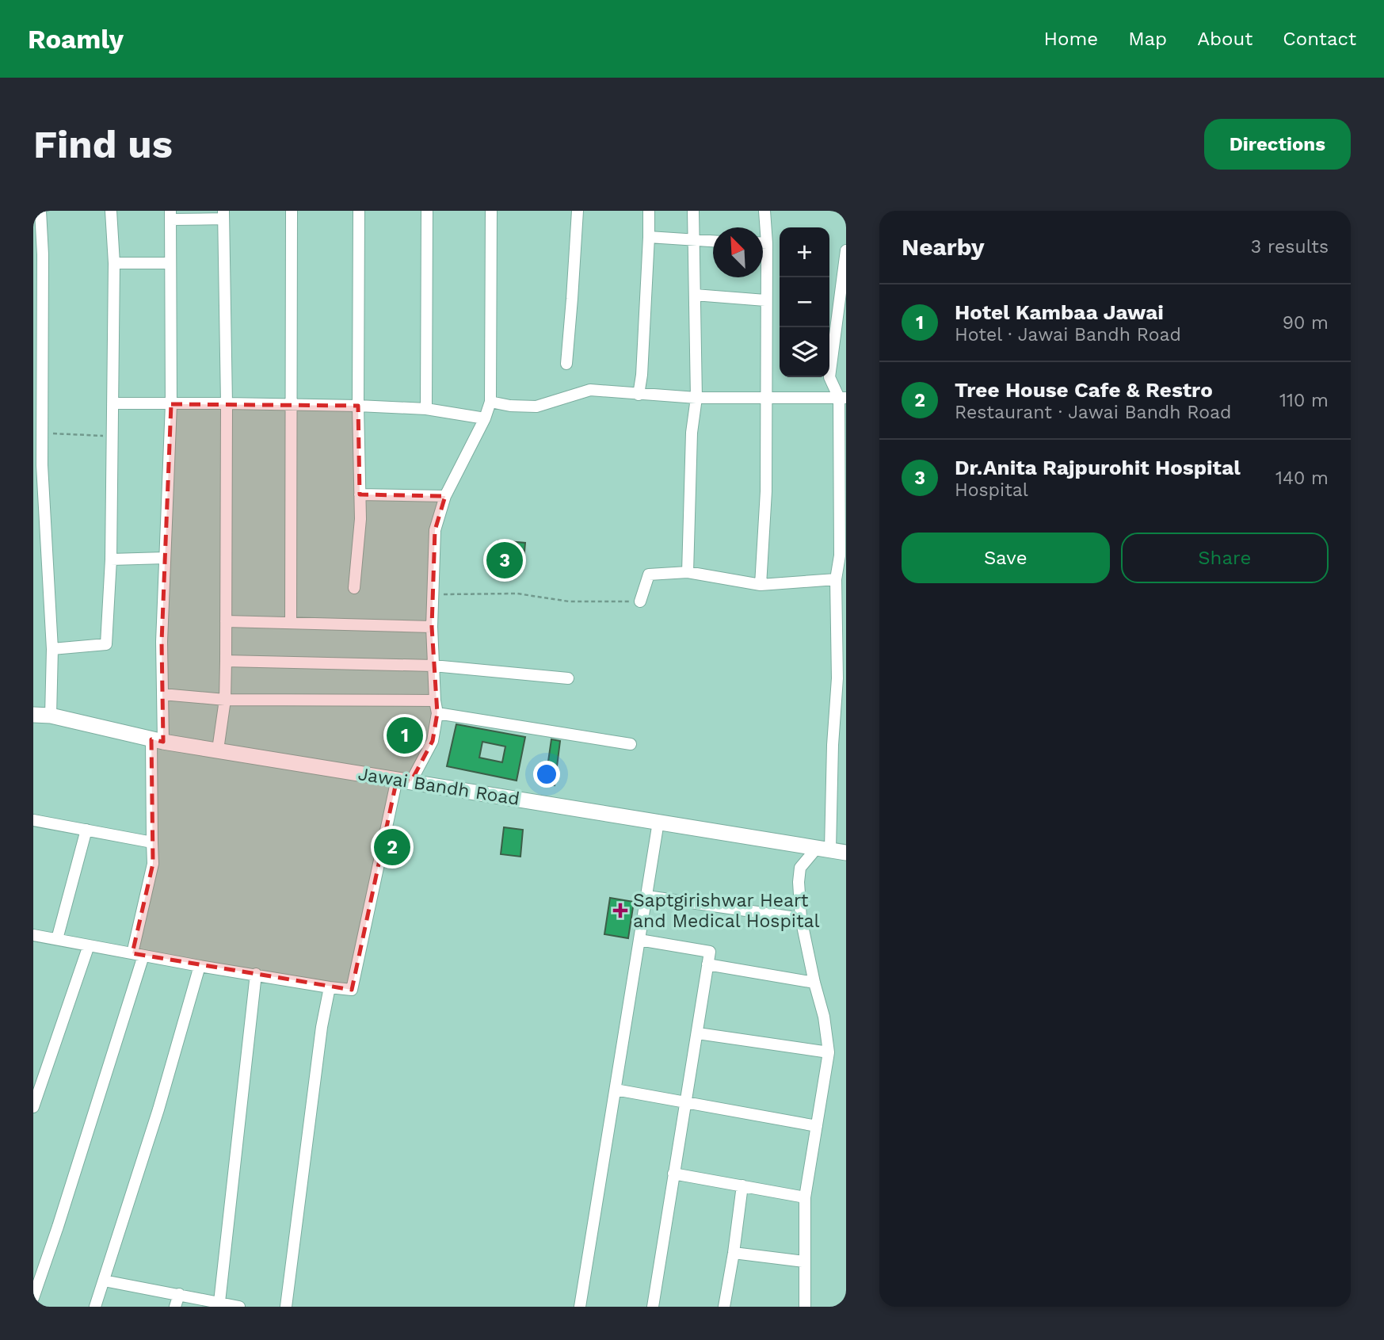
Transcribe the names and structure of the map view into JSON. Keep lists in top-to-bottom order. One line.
{"streets":{"street":["Jawai Bandh Road"]},"places":{"health":["Saptgirishwar Heart and Medical Hospital"]},"north":"top left","page":{"header":"Roamly","nav":["Home","Map","About","Contact"],"buttons":["Directions",["Save","Share"]],"title":"Find us","heading":["Nearby","3 results"],"map_buttons":["+","−"],"list":[{"mark":"1","name":"Hotel Kambaa Jawai","note":"Hotel · Jawai Bandh Road","value":"90 m"},{"mark":"2","name":"Tree House Cafe & Restro","note":"Restaurant · Jawai Bandh Road","value":"110 m"},{"mark":"3","name":"Dr.Anita Rajpurohit Hospital","note":"Hospital","value":"140 m"}],"pins":["3","1","2"]}}
